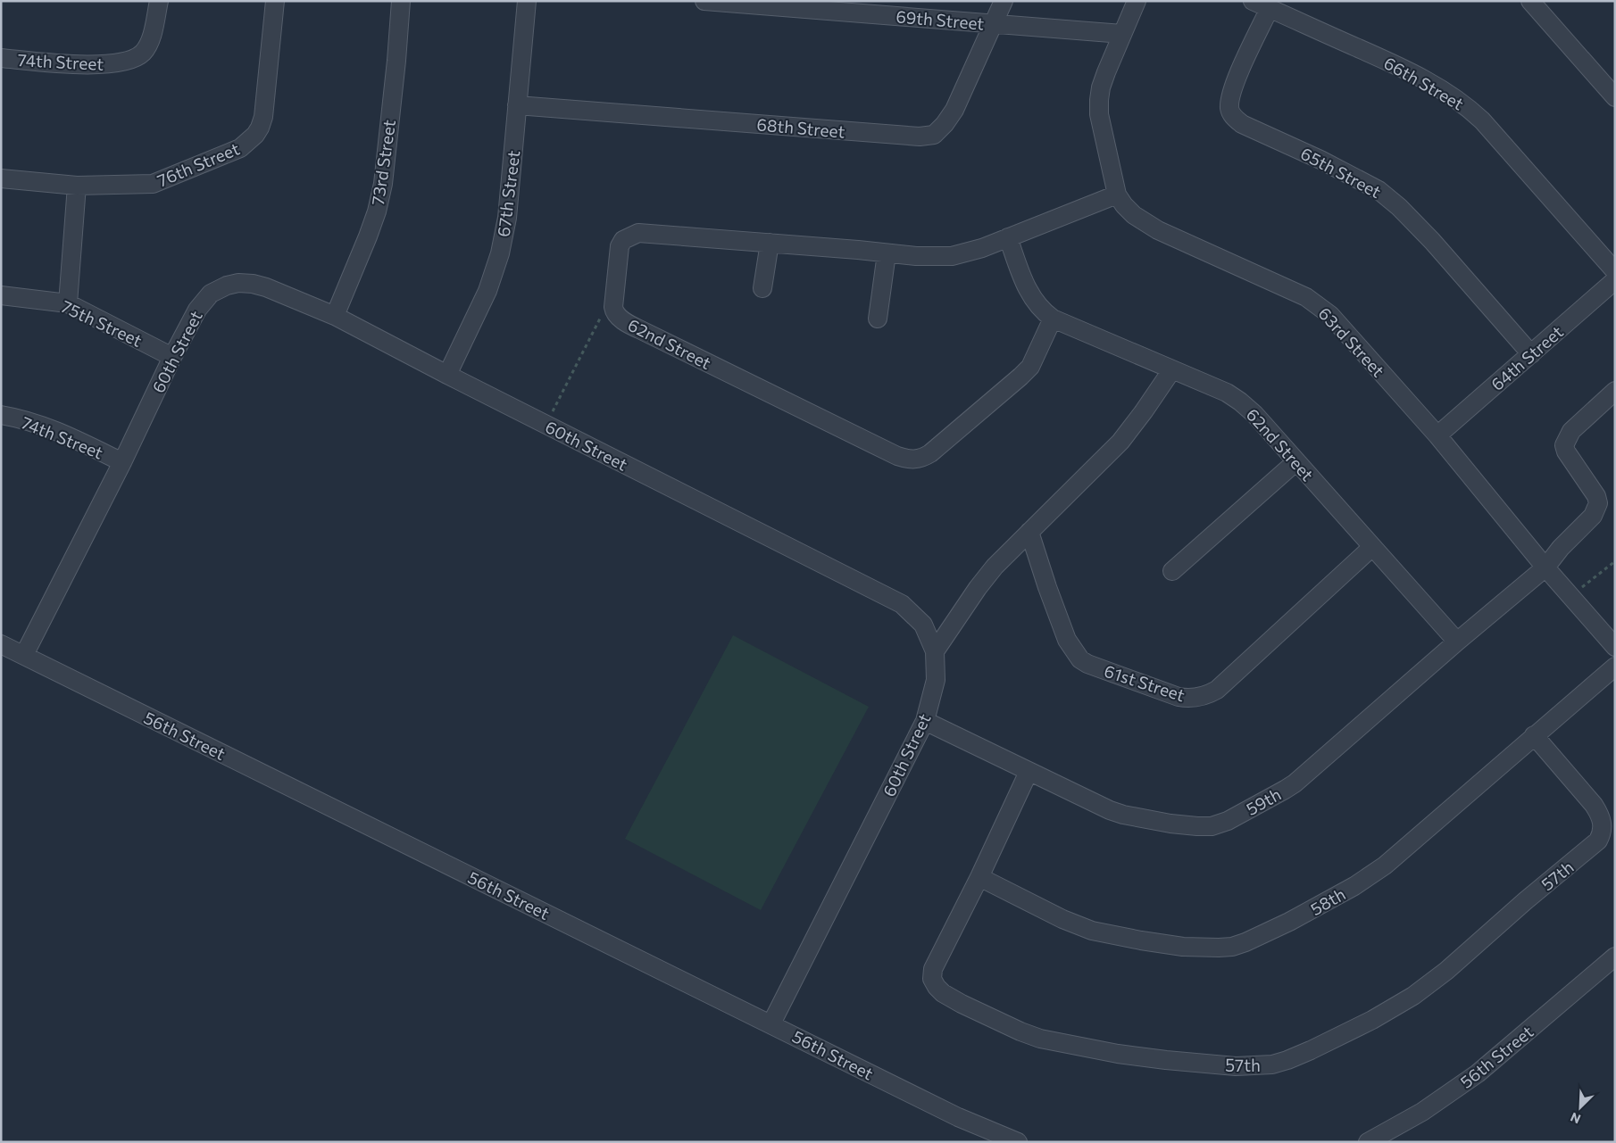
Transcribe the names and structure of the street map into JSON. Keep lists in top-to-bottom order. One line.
{"streets":{"street":["69th Street","74th Street","66th Street","68th Street","73rd Street","76th Street","65th Street","67th Street","75th Street","63rd Street","62nd Street","60th Street","64th Street","61st Street","56th Street","59th","57th","58th"]},"crossings":[["69th Street","68th Street"],["69th Street","63rd Street"],["74th Street","60th Street"],["66th Street","65th Street"],["68th Street","67th Street"],["73rd Street","60th Street"],["65th Street","64th Street"],["67th Street","60th Street"],["75th Street","60th Street"],["63rd Street","62nd Street"],["63rd Street","64th Street"],["63rd Street","59th"],["62nd Street","61st Street"],["62nd Street","59th"],["60th Street","56th Street"],["60th Street","59th"],["59th","57th"],["57th","58th"]],"north":"bottom left"}
